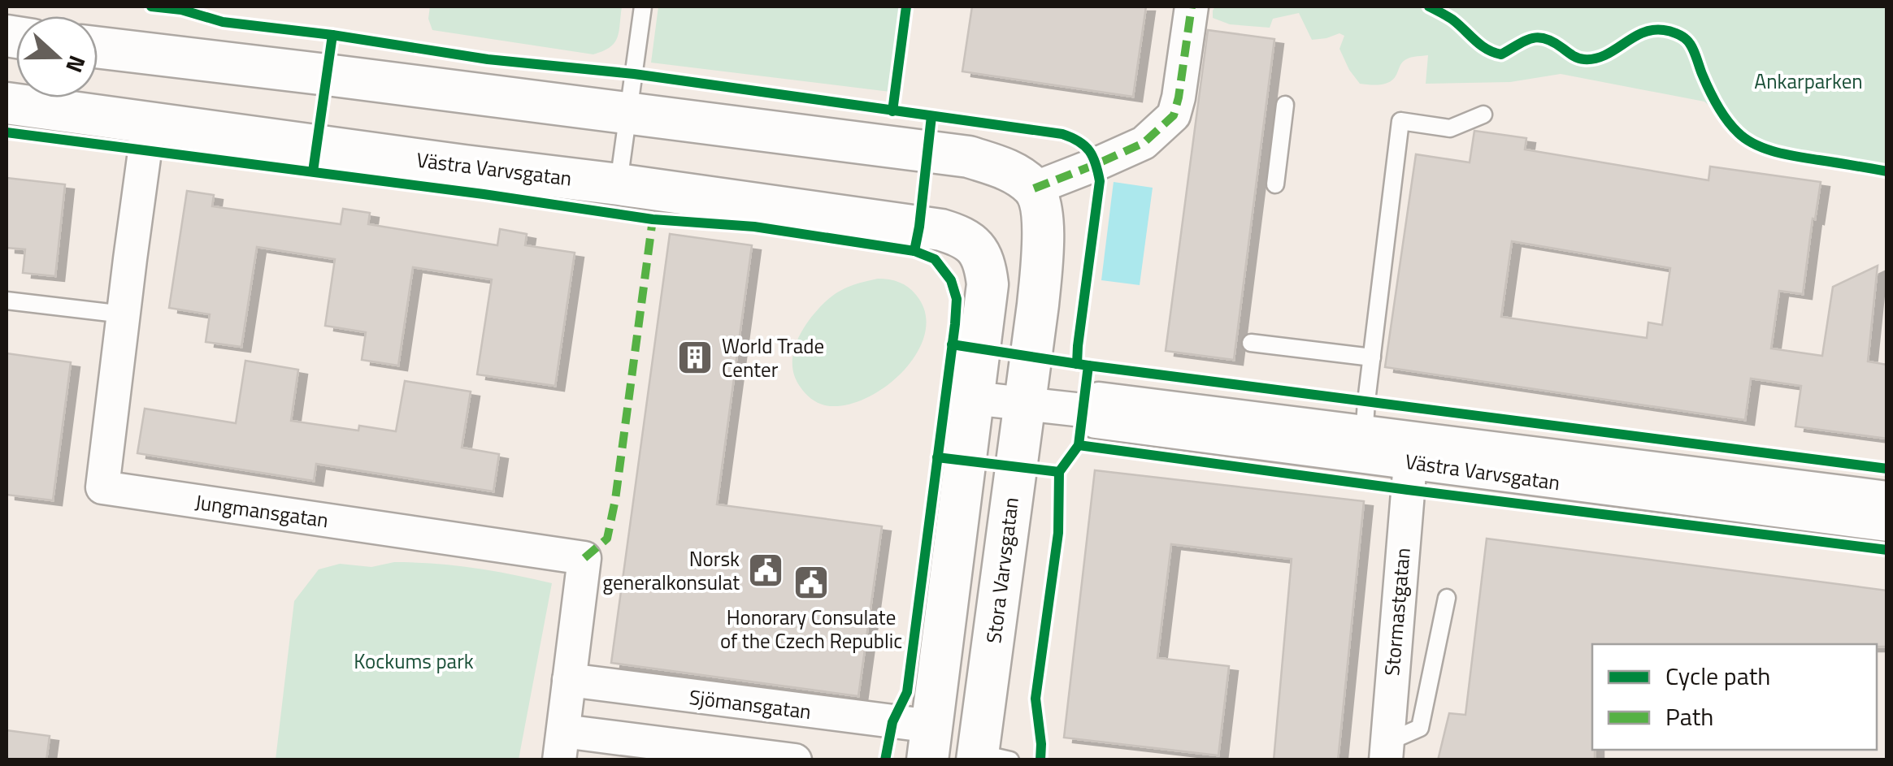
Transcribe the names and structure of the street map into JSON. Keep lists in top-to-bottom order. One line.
{"streets":{"street":["Västra Varvsgatan","Jungmansgatan","Stora Varvsgatan","Stormastgatan","Sjömansgatan"]},"crossings":[["Västra Varvsgatan","Jungmansgatan"],["Västra Varvsgatan","Stora Varvsgatan"],["Västra Varvsgatan","Stormastgatan"],["Jungmansgatan","Sjömansgatan"]],"parks":["Ankarparken","Kockums park"],"places":{"building":["World Trade Center"],"public building":["Norsk generalkonsulat","Honorary Consulate of the Czech Republic"]},"legend":["Cycle path","Path"],"north":"right"}
